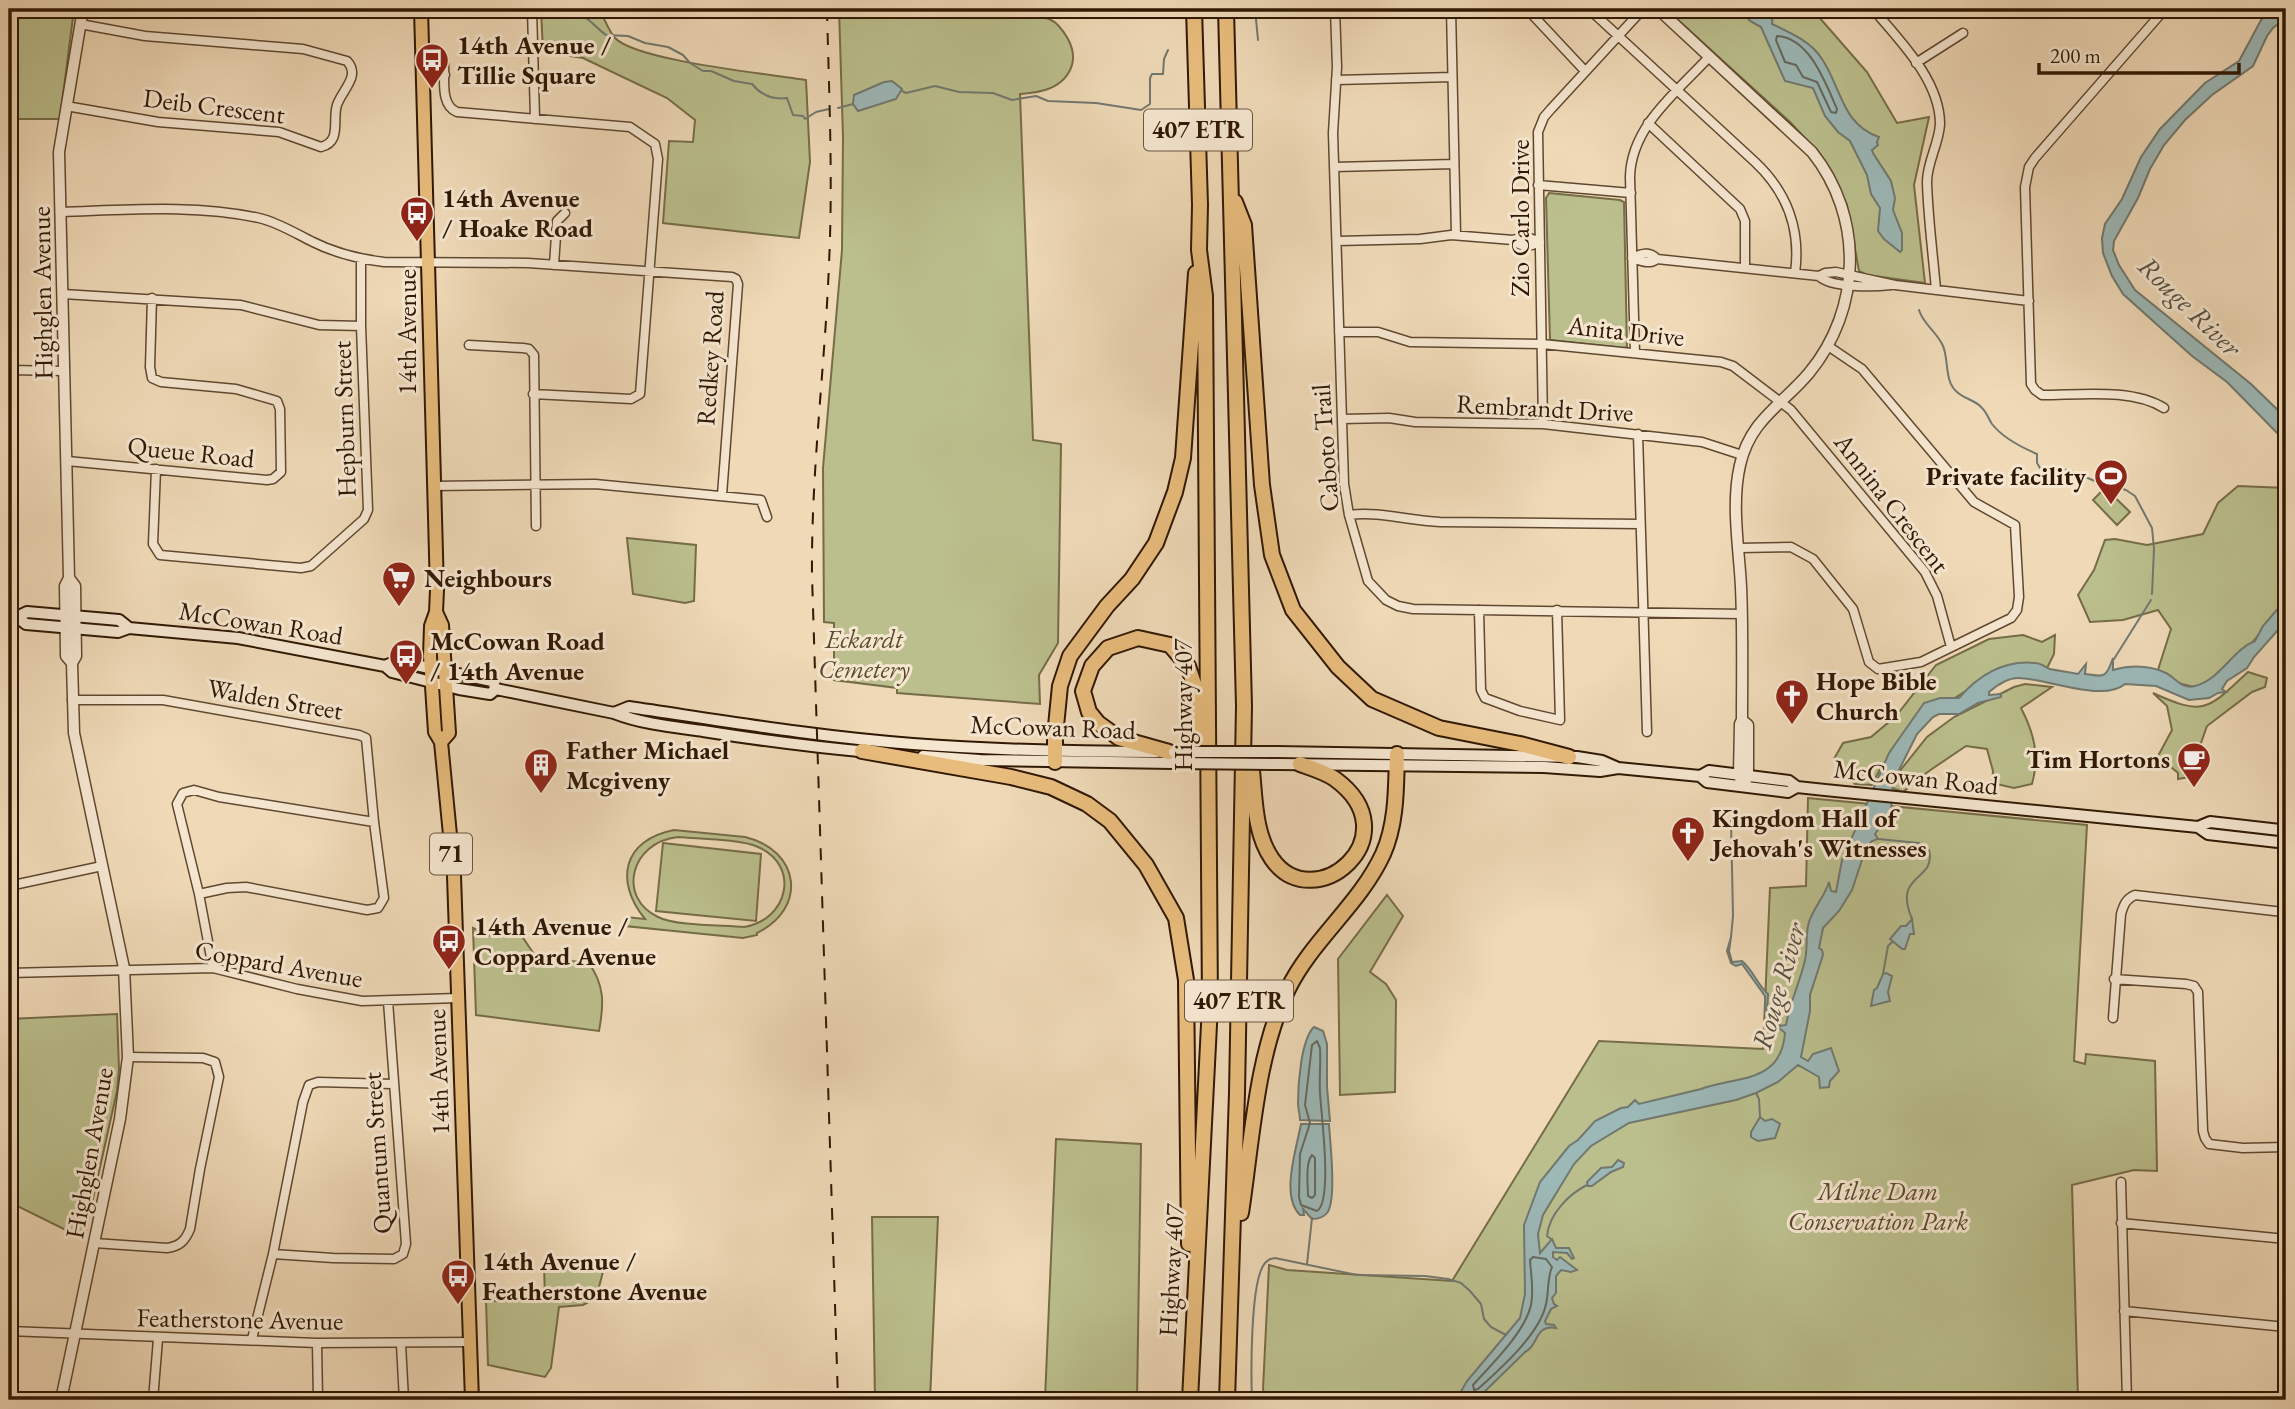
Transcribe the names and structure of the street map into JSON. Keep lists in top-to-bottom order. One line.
{"streets":{"highway":["407 ETR","Highway 407"],"main road":["14th Avenue","McCowan Road","71"],"street":["Deib Crescent","Zio Carlo Drive","Highglen Avenue","Anita Drive","Redkey Road","Rembrandt Drive","Hepburn Street","Caboto Trail","Queue Road","Annina Crescent","Walden Street","Coppard Avenue","Quantum Street","Featherstone Avenue"]},"crossings":[["Deib Crescent","Highglen Avenue"],["Zio Carlo Drive","Anita Drive"],["Zio Carlo Drive","Rembrandt Drive"],["Highglen Avenue","Redkey Road"],["Highglen Avenue","Queue Road"],["Highglen Avenue","McCowan Road"],["Highglen Avenue","Walden Street"],["Highglen Avenue","Coppard Avenue"],["Highglen Avenue","Featherstone Avenue"],["Anita Drive","Caboto Trail"],["Anita Drive","Annina Crescent"],["14th Avenue","Redkey Road"],["14th Avenue","McCowan Road"],["14th Avenue","Coppard Avenue"],["14th Avenue","Featherstone Avenue"],["Redkey Road","Hepburn Street"],["Rembrandt Drive","Caboto Trail"],["Hepburn Street","Queue Road"],["Coppard Avenue","Quantum Street"]],"water":["Rouge River"],"parks":["Eckardt Cemetery","Milne Dam Conservation Park"],"places":{"bus stop":["14th Avenue / Tillie Square","14th Avenue / Hoake Road","McCowan Road / 14th Avenue","14th Avenue / Coppard Avenue","14th Avenue / Featherstone Avenue"],"sports":["Private facility"],"supermarket":["Neighbours"],"church":["Hope Bible Church","Kingdom Hall of Jehovah's Witnesses"],"cafe":["Tim Hortons"],"building":["Father Michael Mcgiveny"]},"scale_bar":"200 m"}
